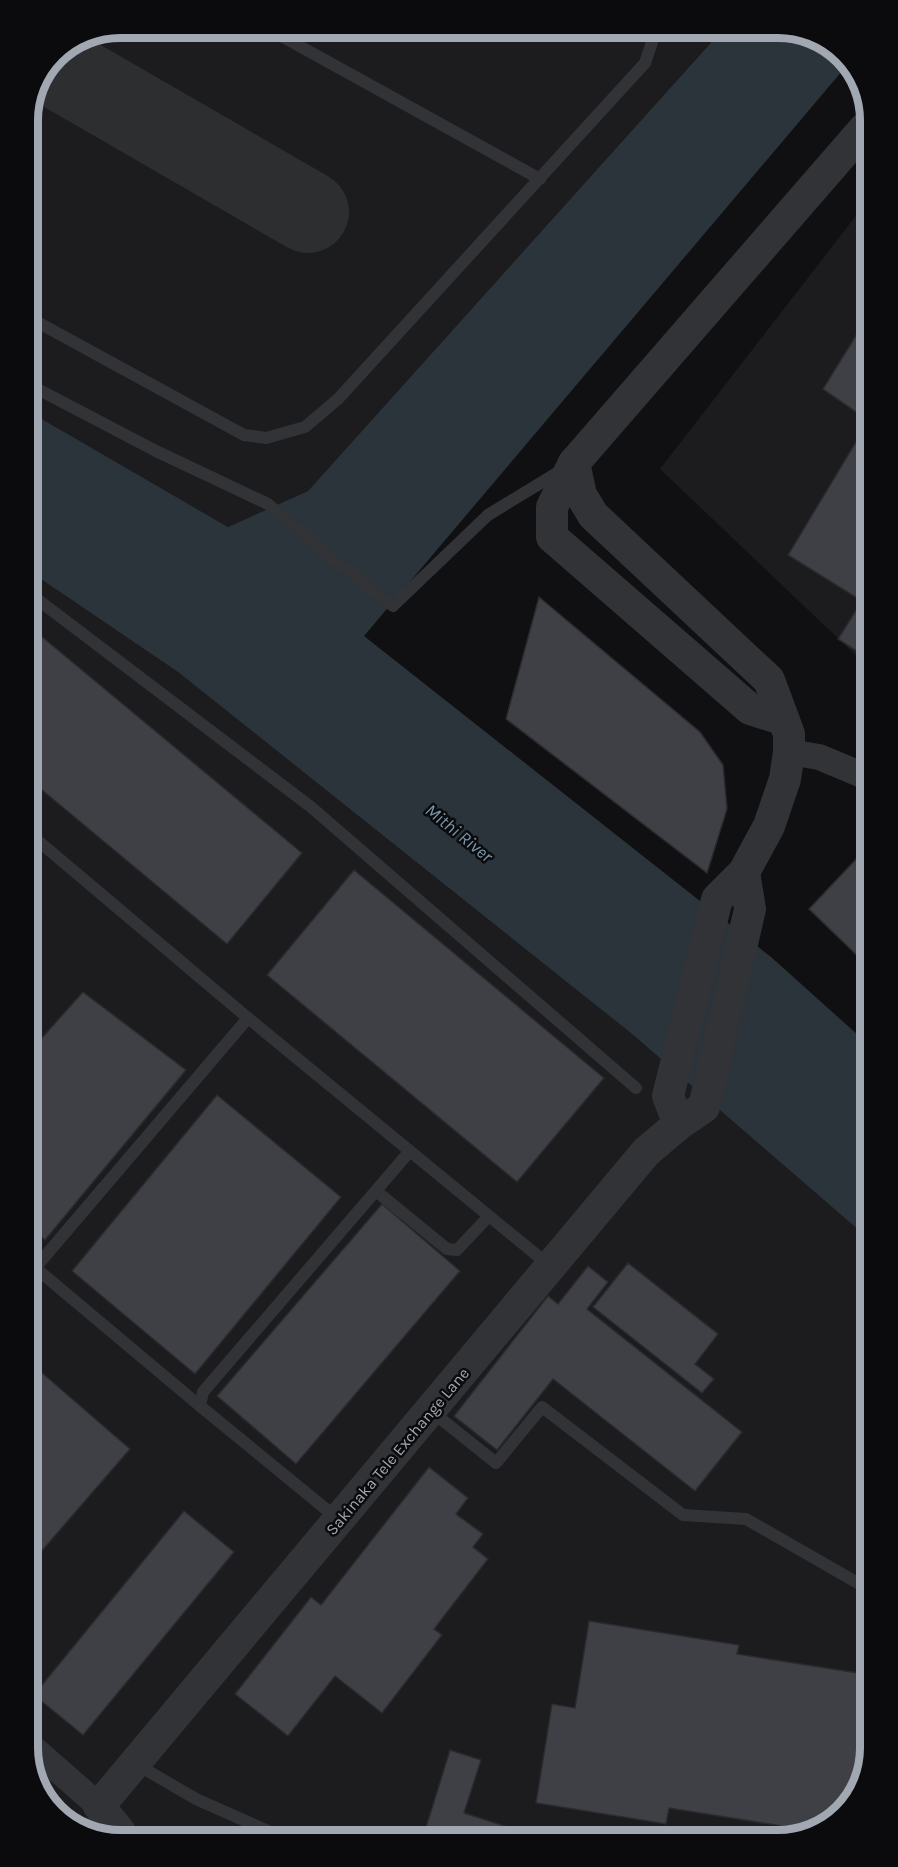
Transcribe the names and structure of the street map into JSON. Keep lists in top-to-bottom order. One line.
{"streets":{"street":["Sakinaka Tele Exchange Lane"]},"water":["Mithi River"]}
